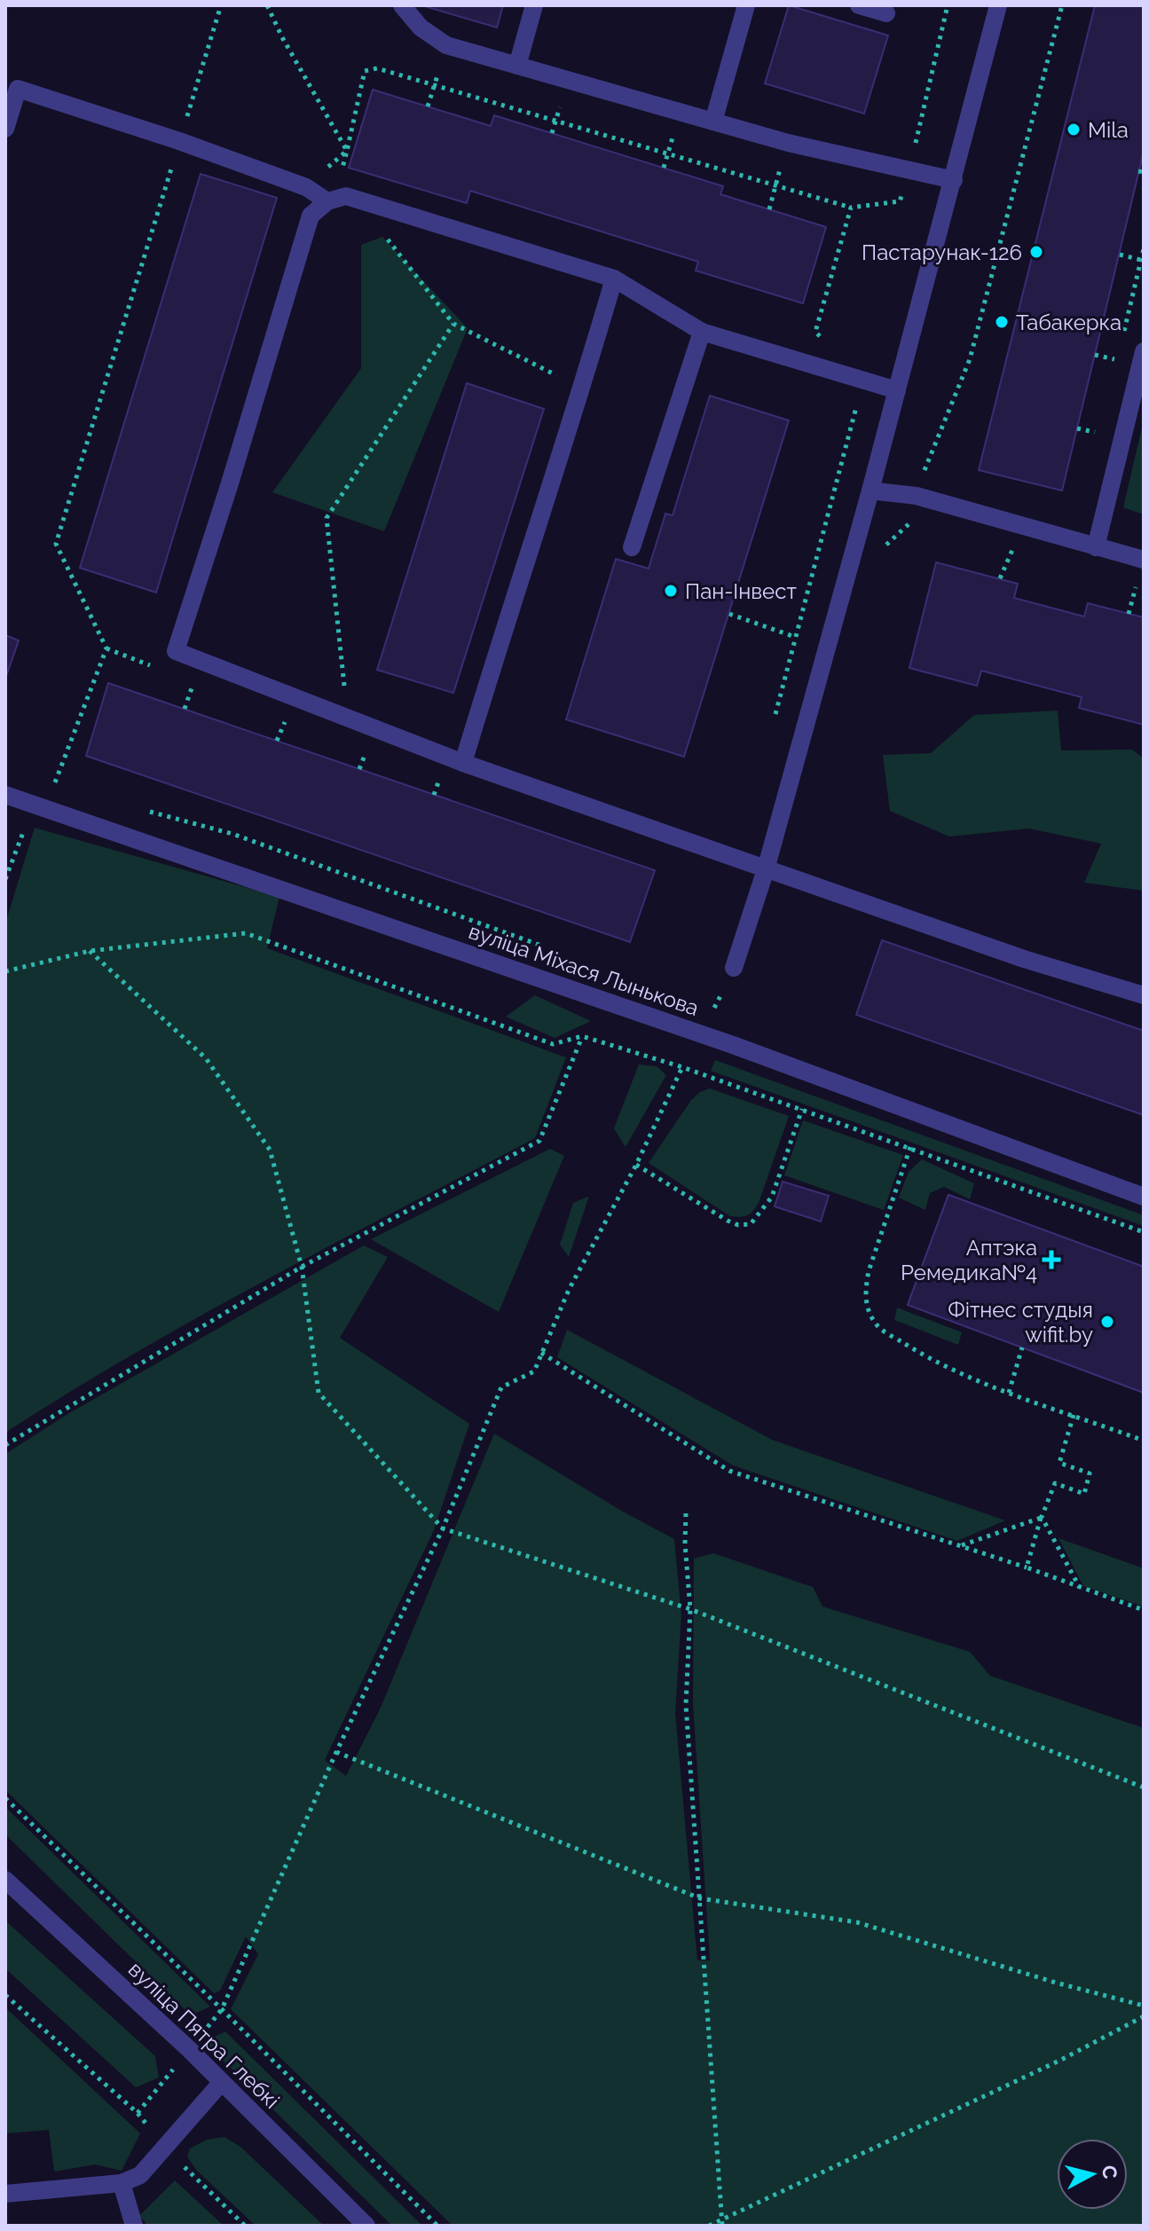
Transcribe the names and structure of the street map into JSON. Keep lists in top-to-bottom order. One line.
{"streets":{"street":["вуліца Міхася Лынькова","вуліца Пятра Глебкі"]},"places":{"other":["Mila","Пастарунак-126","Табакерка","Пан-Інвест","Фітнес студыя wifit.by"],"health":["Аптэка Ремедика№4"]},"north":"right"}
